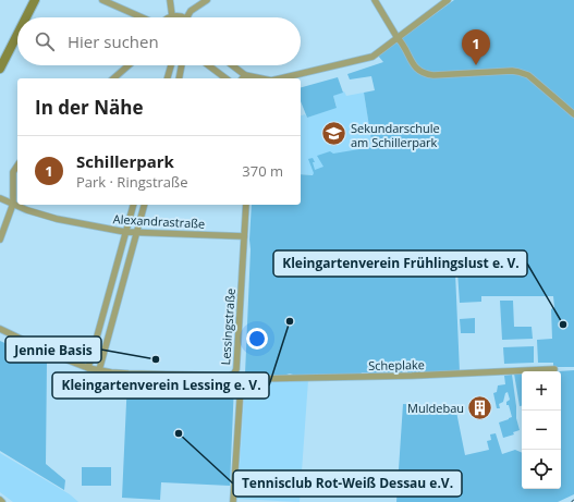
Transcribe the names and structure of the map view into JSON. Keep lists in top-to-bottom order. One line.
{"streets":{"street":["Alexandrastraße","Lessingstraße","Scheplake"]},"crossings":[["Alexandrastraße","Lessingstraße"],["Lessingstraße","Scheplake"]],"places":{"school or university":["Sekundarschule am Schillerpark"],"other":["Kleingartenverein Lessing e. V.","Kleingartenverein Frühlingslust e. V.","Jennie Basis","Tennisclub Rot-Weiß Dessau e.V."],"building":["Muldebau"]},"page":{"search":"Hier suchen","pins":"1","heading":"In der Nähe","list":[{"mark":"1","name":"Schillerpark","note":"Park · Ringstraße","value":"370 m"}],"map_buttons":["+","−"]}}
